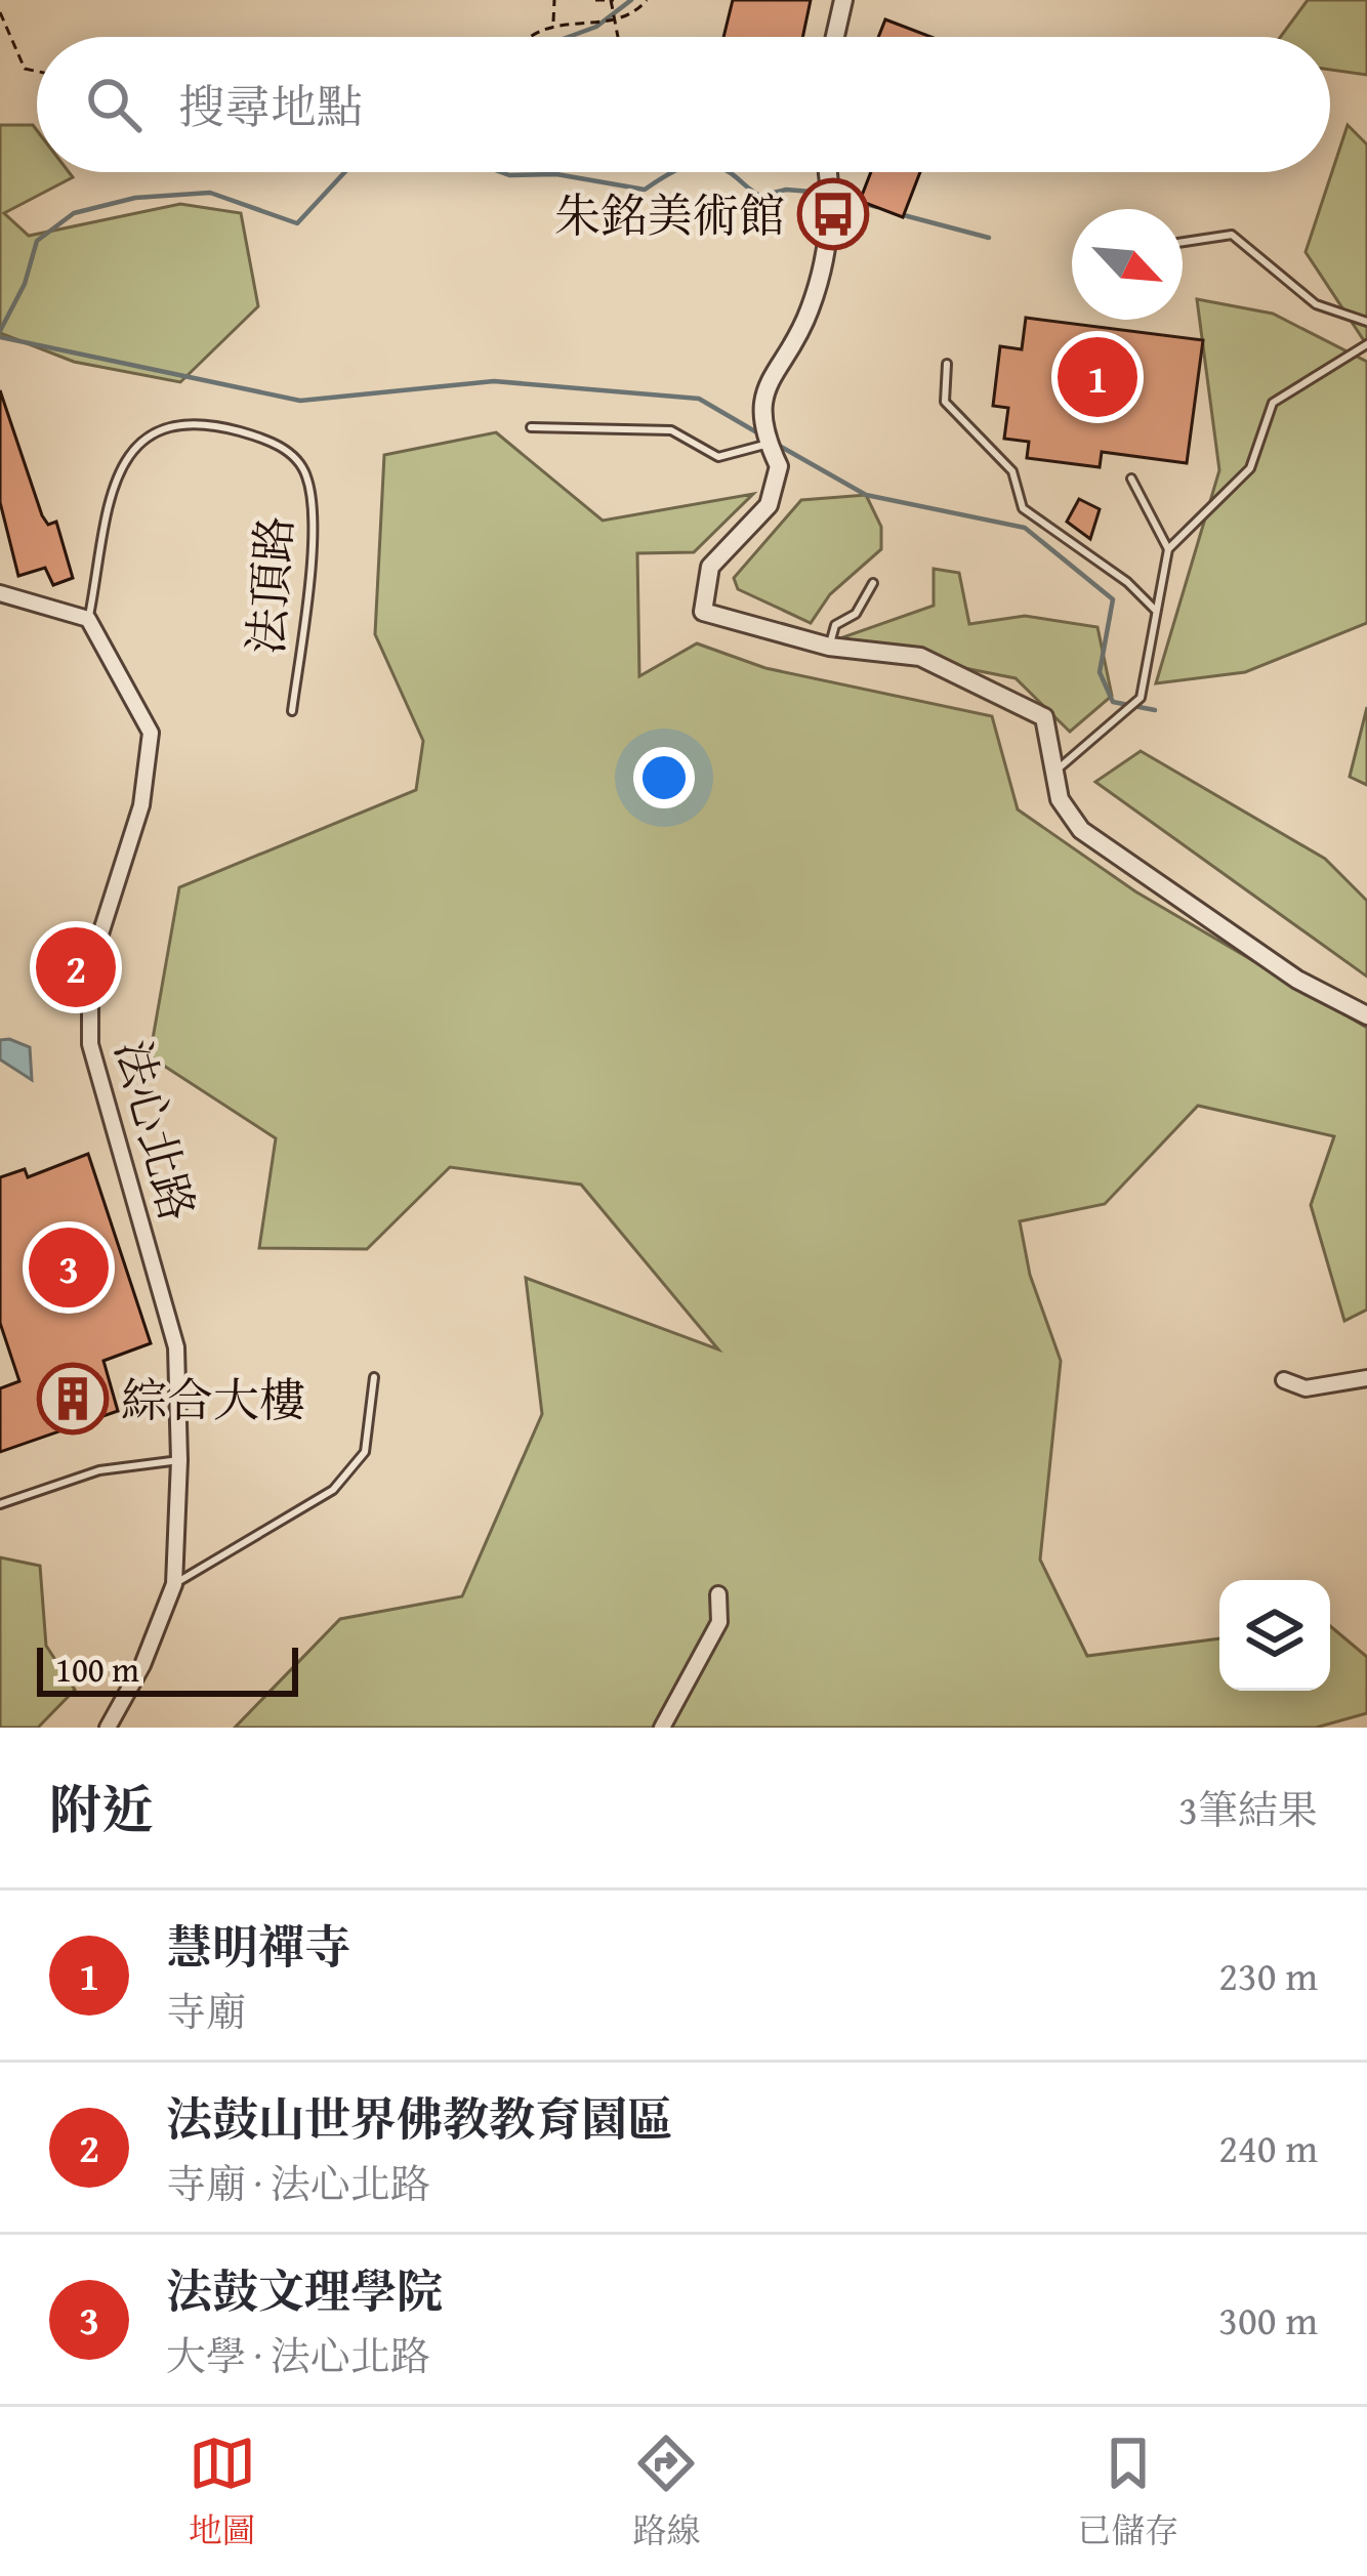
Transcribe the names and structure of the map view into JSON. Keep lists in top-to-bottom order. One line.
{"streets":{"street":["法心北路"],"lane":["法頂路"]},"crossings":[["法頂路","法心北路"]],"places":{"bus stop":["朱銘美術館"],"building":["綜合大樓"]},"scale_bar":"100 m","north":"bottom right","page":{"search":"搜尋地點","pins":["1","2","3"],"scale":"100 m","heading":["附近","3筆結果"],"list":[{"mark":"1","name":"慧明禪寺","note":"寺廟","value":"230 m"},{"mark":"2","name":"法鼓山世界佛教教育園區","note":"寺廟 · 法心北路","value":"240 m"},{"mark":"3","name":"法鼓文理學院","note":"大學 · 法心北路","value":"300 m"}],"nav":["地圖","路線","已儲存"]}}
